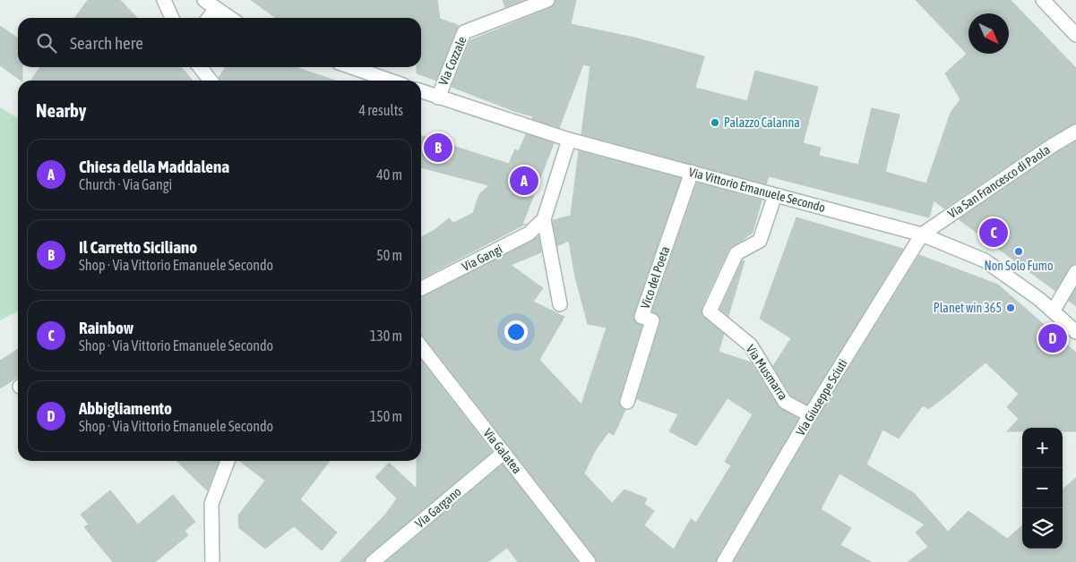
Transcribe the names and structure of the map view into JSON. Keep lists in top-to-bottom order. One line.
{"streets":{"street":["Via Cozzale","Via San Francesco di Paola","Via Vittorio Emanuele Secondo","Via Gangi","Vico del Poeta","Via Musmarra","Via Giuseppe Sciuti","Via Galatea","Via Gargano"]},"crossings":[["Via Cozzale","Via Vittorio Emanuele Secondo"],["Via San Francesco di Paola","Via Vittorio Emanuele Secondo"],["Via San Francesco di Paola","Via Giuseppe Sciuti"],["Via Vittorio Emanuele Secondo","Vico del Poeta"],["Via Vittorio Emanuele Secondo","Via Musmarra"],["Via Vittorio Emanuele Secondo","Via Giuseppe Sciuti"],["Via Musmarra","Via Giuseppe Sciuti"],["Via Galatea","Via Gargano"]],"places":["Palazzo Calanna","Non Solo Fumo","Planet win 365"],"north":"bottom right","page":{"search":"Search here","heading":["Nearby","4 results"],"pins":["B","A","C","D"],"list":[{"mark":"A","name":"Chiesa della Maddalena","note":"Church · Via Gangi","value":"40 m"},{"mark":"B","name":"Il Carretto Siciliano","note":"Shop · Via Vittorio Emanuele Secondo","value":"50 m"},{"mark":"C","name":"Rainbow","note":"Shop · Via Vittorio Emanuele Secondo","value":"130 m"},{"mark":"D","name":"Abbigliamento","note":"Shop · Via Vittorio Emanuele Secondo","value":"150 m"}],"map_buttons":["+","−"]}}
